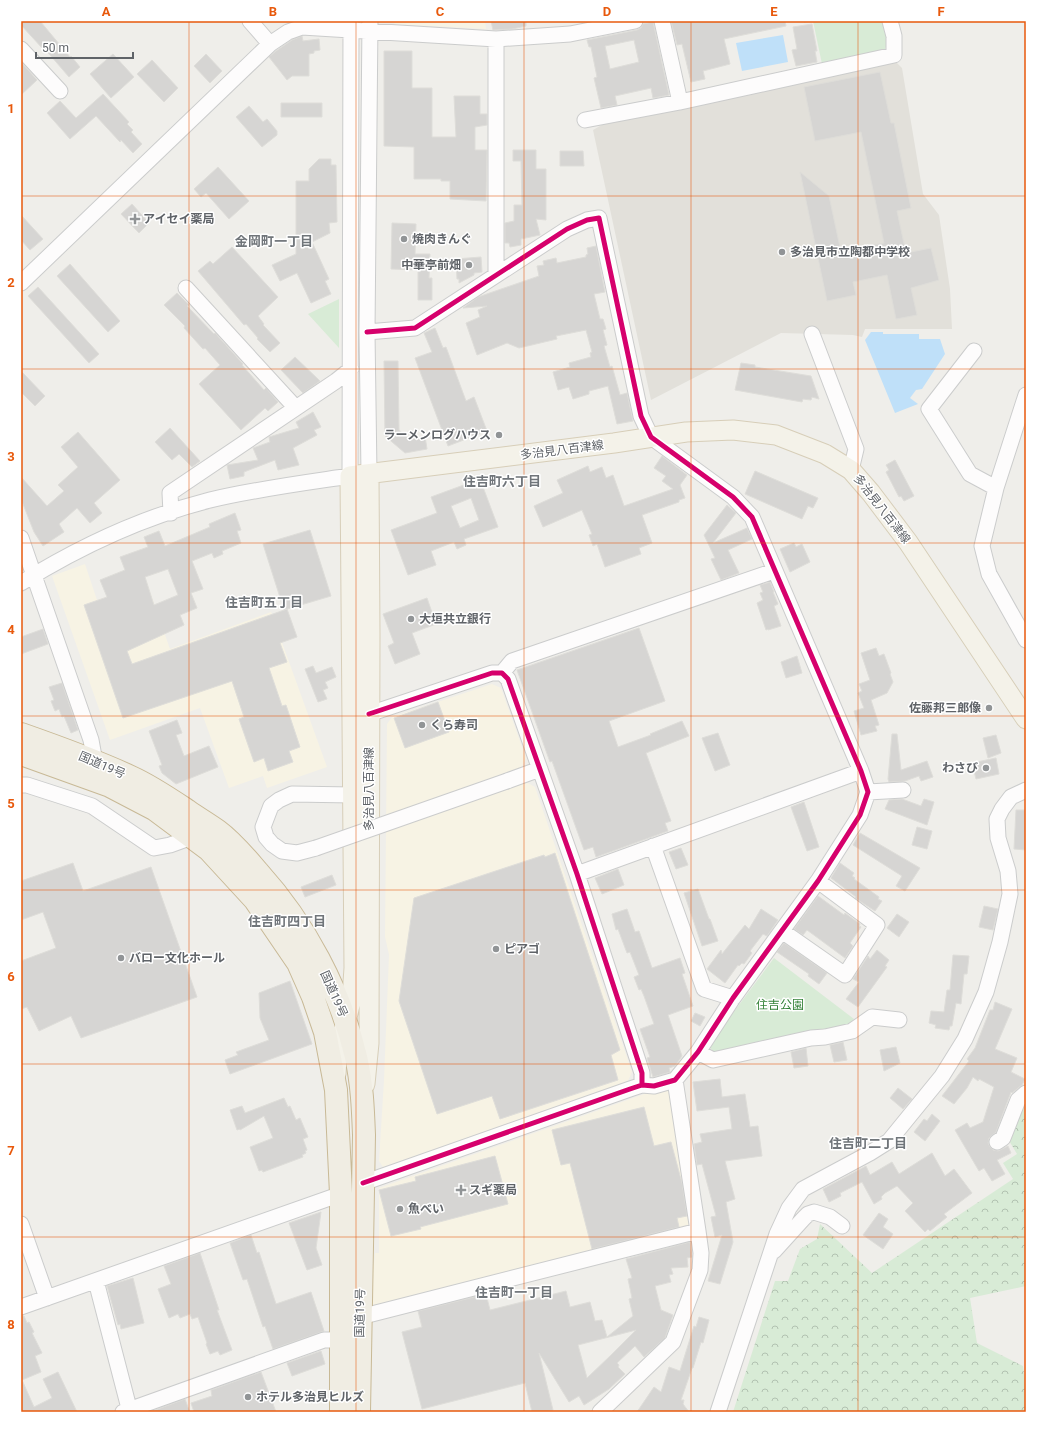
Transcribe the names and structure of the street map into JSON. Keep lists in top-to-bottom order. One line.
{"streets":{"highway":["国道19号"],"main road":["多治見八百津線"]},"crossings":[["多治見八百津線","国道19号"]],"districts":["金岡町一丁目","住吉町六丁目","住吉町五丁目","住吉町四丁目","住吉町二丁目","住吉町一丁目"],"parks":["住吉公園"],"places":{"health":["アイセイ薬局","スギ薬局"],"other":["焼肉きんぐ","多治見市立陶都中学校","中華亭前畑","ラーメンログハウス","大垣共立銀行","佐藤邦三郎像","くら寿司","わさび","ピアゴ","バロー文化ホール","魚べい","ホテル多治見ヒルズ"]},"scale_bar":"50 m","grid":{"columns":["A","B","C","D","E","F"],"rows":["1","2","3","4","5","6","7","8"]}}
